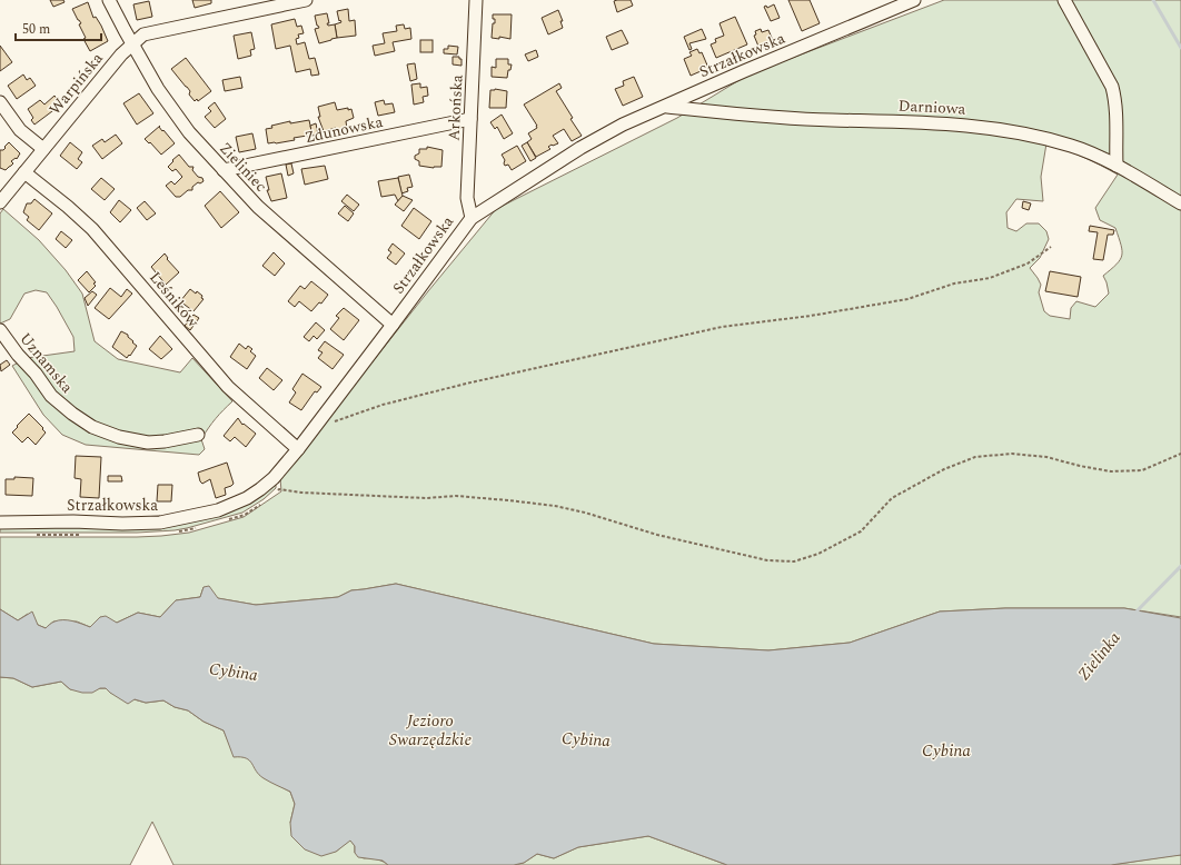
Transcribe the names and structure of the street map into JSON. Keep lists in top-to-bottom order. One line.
{"streets":{"street":["Strzałkowska","Warpińska","Darniowa","Arkońska","Zdunowska","Zieliniec","Leśników","Uznamska"]},"crossings":[["Strzałkowska","Darniowa"],["Strzałkowska","Arkońska"],["Strzałkowska","Zieliniec"],["Strzałkowska","Leśników"],["Warpińska","Zieliniec"],["Warpińska","Leśników"],["Arkońska","Zdunowska"],["Zdunowska","Zieliniec"]],"water":["Zielinka","Cybina","Jezioro Swarzędzkie"],"scale_bar":"50 m"}
